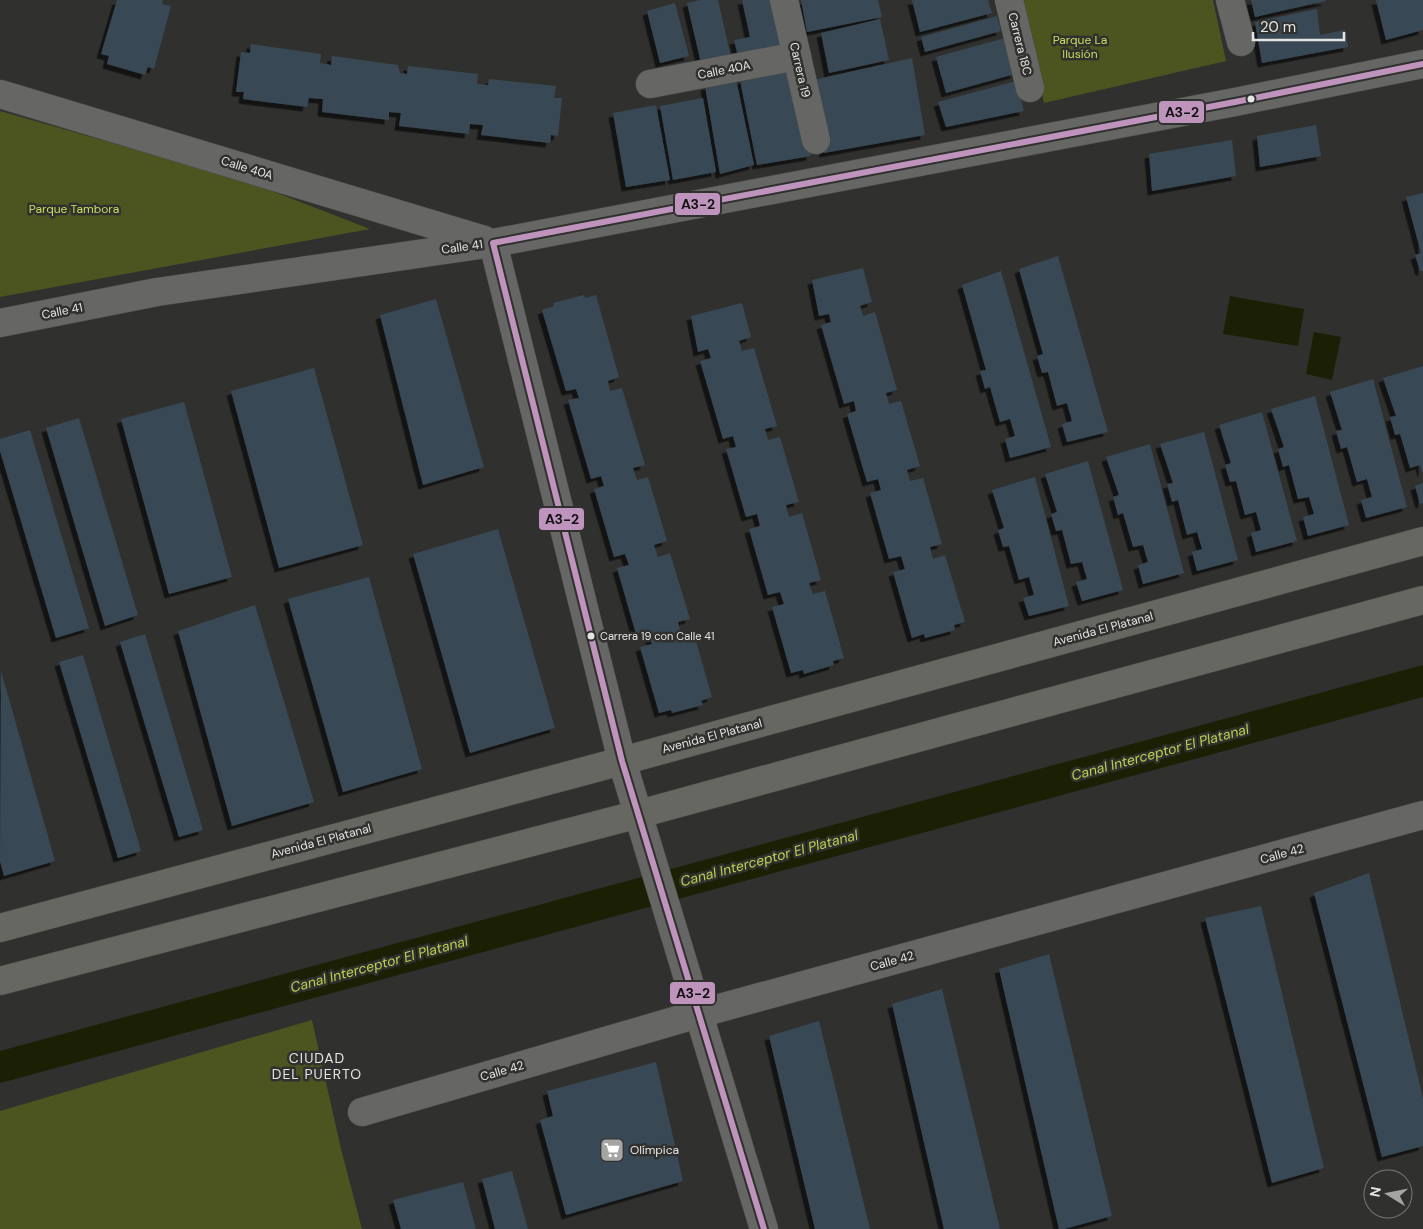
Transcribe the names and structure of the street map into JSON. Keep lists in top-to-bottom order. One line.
{"streets":{"main road":["Avenida El Platanal"],"street":["Carrera 18C","Calle 40A","Carrera 19","Calle 41","Calle 42"]},"crossings":[["Calle 40A","Carrera 19"],["Calle 40A","Calle 41"]],"districts":["CIUDAD DEL PUERTO"],"water":["Canal Interceptor El Platanal"],"parks":["Parque La Ilusión","Parque Tambora"],"places":{"other":["Carrera 19 con Calle 41"],"supermarket":["Olímpica"]},"lines":["transit line A3-2"],"scale_bar":"20 m","north":"left"}
